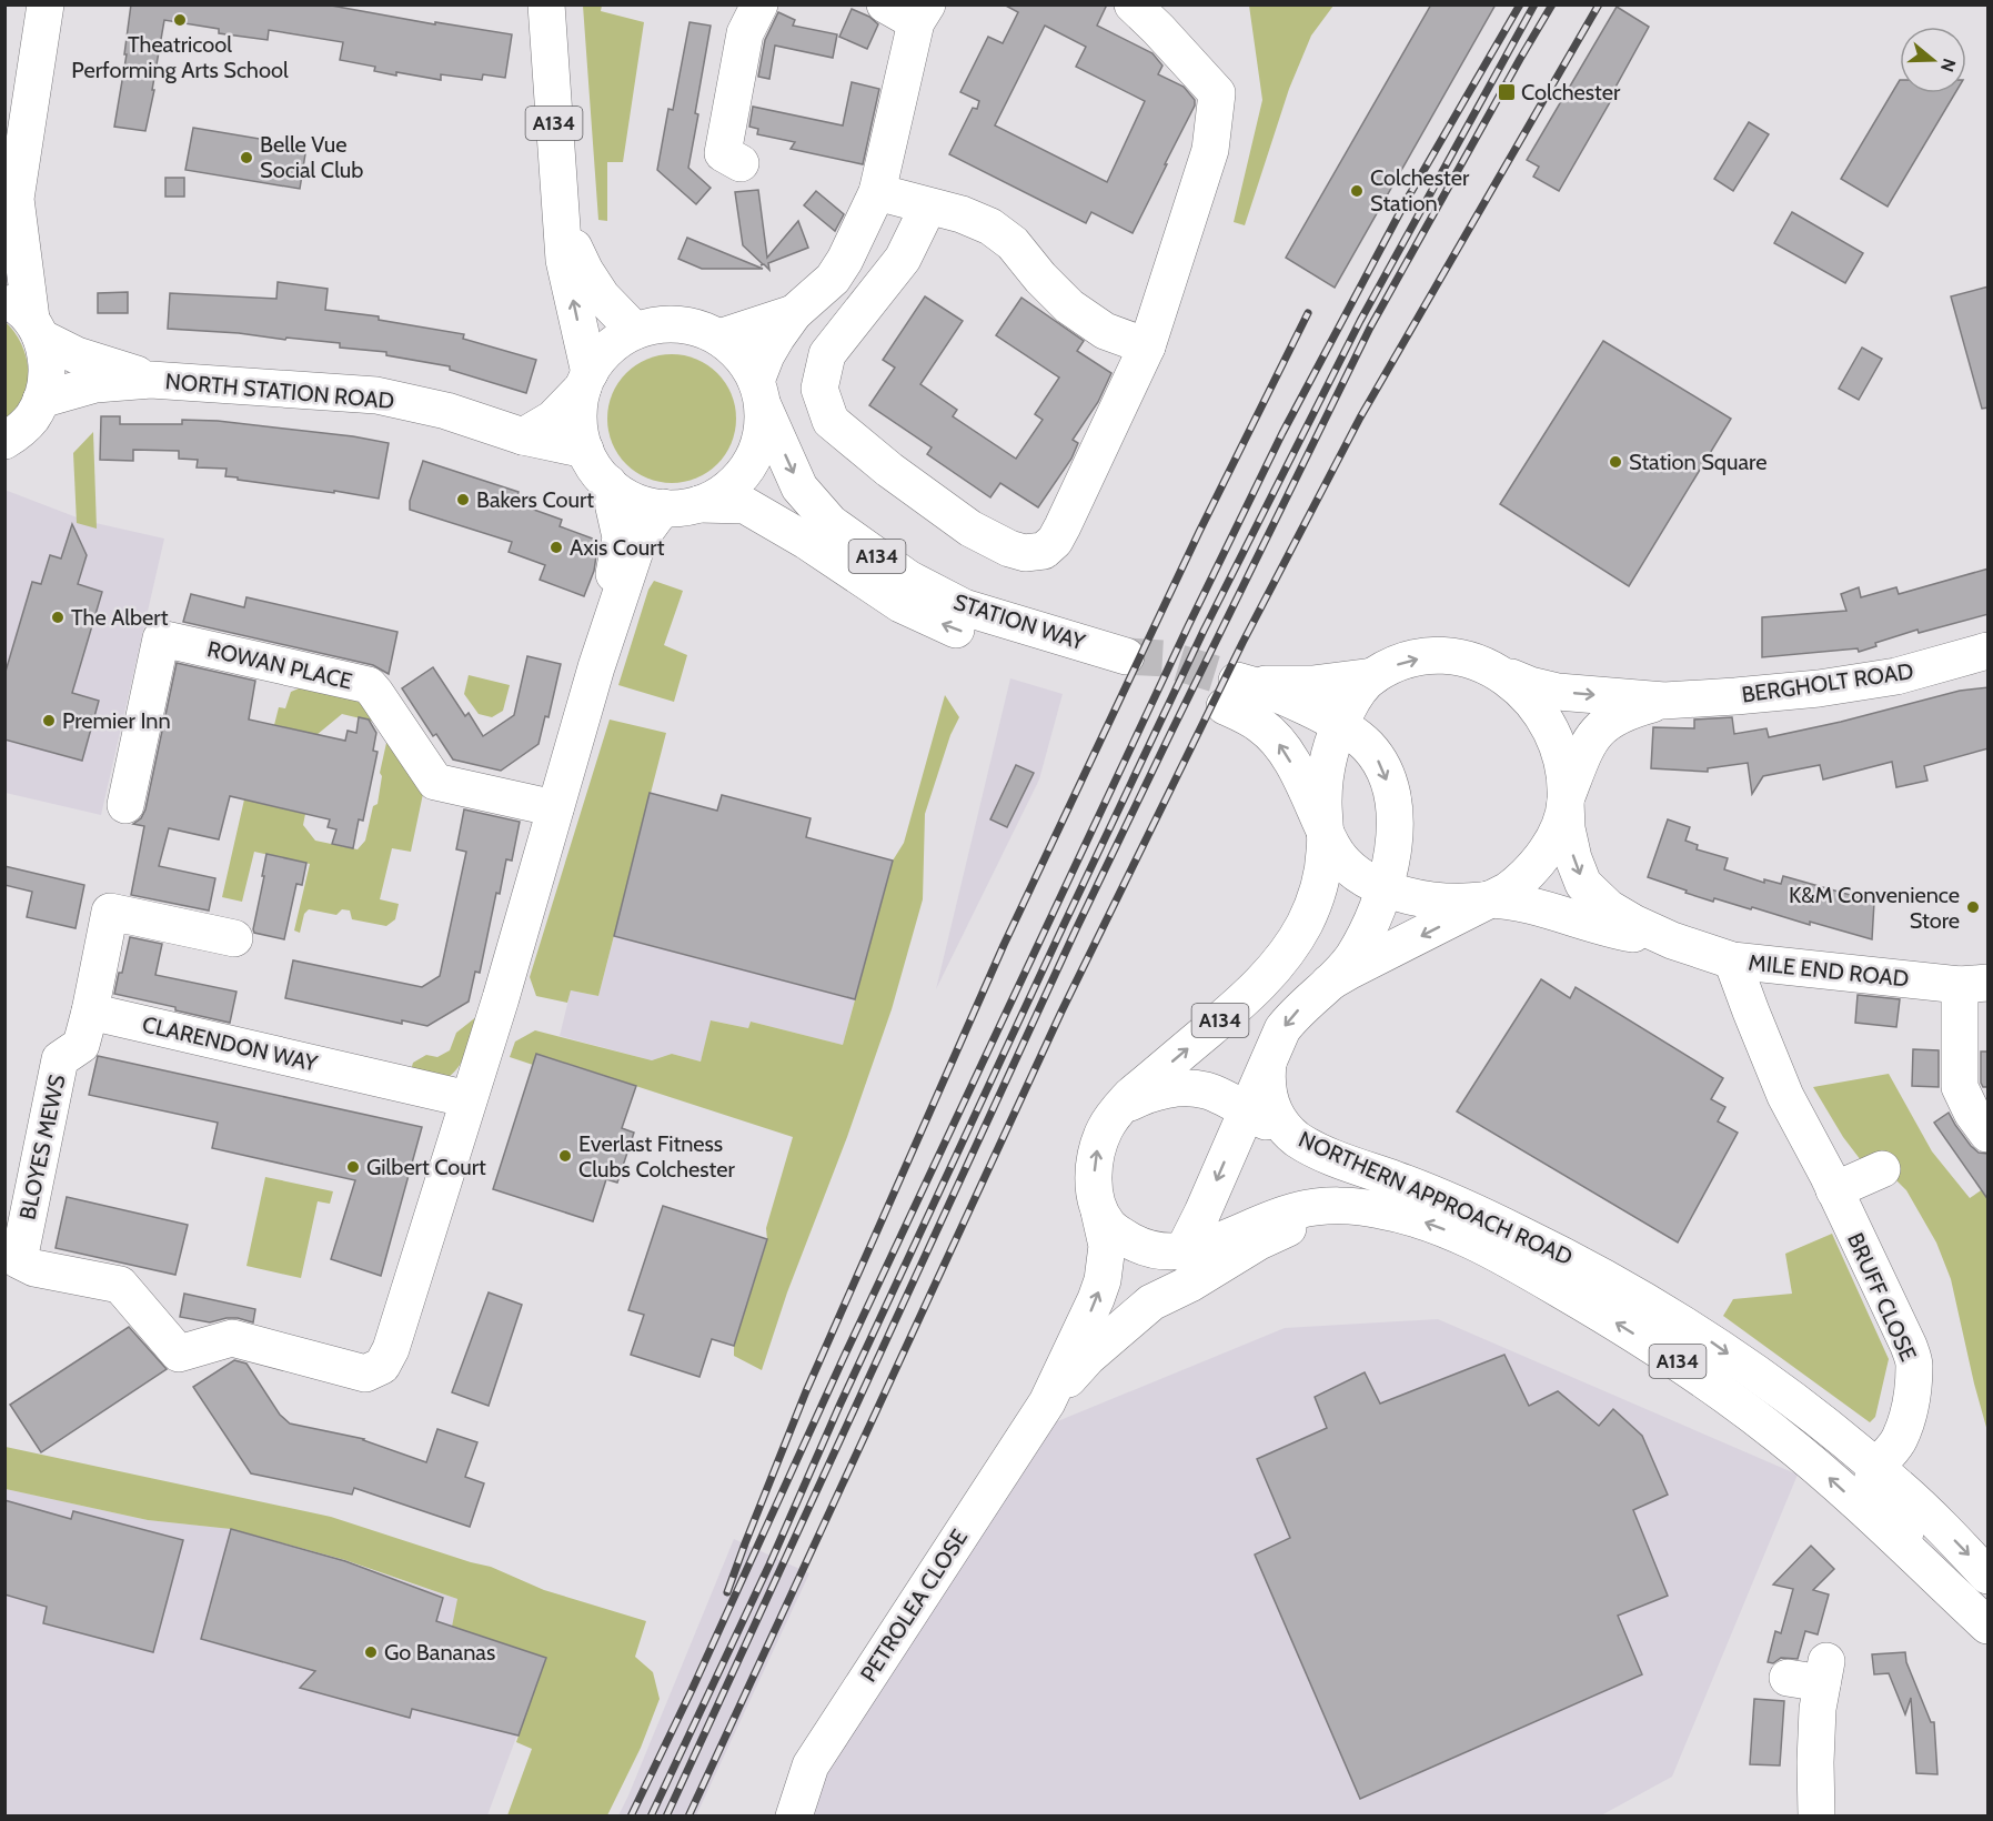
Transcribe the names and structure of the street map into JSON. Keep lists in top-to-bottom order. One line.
{"streets":{"street":["A134","NORTH STATION ROAD","STATION WAY","ROWAN PLACE","BERGHOLT ROAD","MILE END ROAD","CLARENDON WAY","BLOYES MEWS","NORTHERN APPROACH ROAD","BRUFF CLOSE","PETROLEA CLOSE"]},"crossings":[["A134","NORTH STATION ROAD"],["A134","STATION WAY"],["A134","BERGHOLT ROAD"],["A134","MILE END ROAD"],["A134","NORTHERN APPROACH ROAD"],["A134","PETROLEA CLOSE"],["NORTH STATION ROAD","STATION WAY"],["BERGHOLT ROAD","MILE END ROAD"],["MILE END ROAD","BRUFF CLOSE"],["CLARENDON WAY","BLOYES MEWS"],["NORTHERN APPROACH ROAD","BRUFF CLOSE"],["NORTHERN APPROACH ROAD","PETROLEA CLOSE"]],"places":{"other":["Theatricool Performing Arts School","Belle Vue Social Club","Colchester Station","Station Square","Bakers Court","Axis Court","The Albert","Premier Inn","K&M Convenience Store","Everlast Fitness Clubs Colchester","Gilbert Court","Go Bananas"],"transit":["Colchester"]},"north":"right"}
